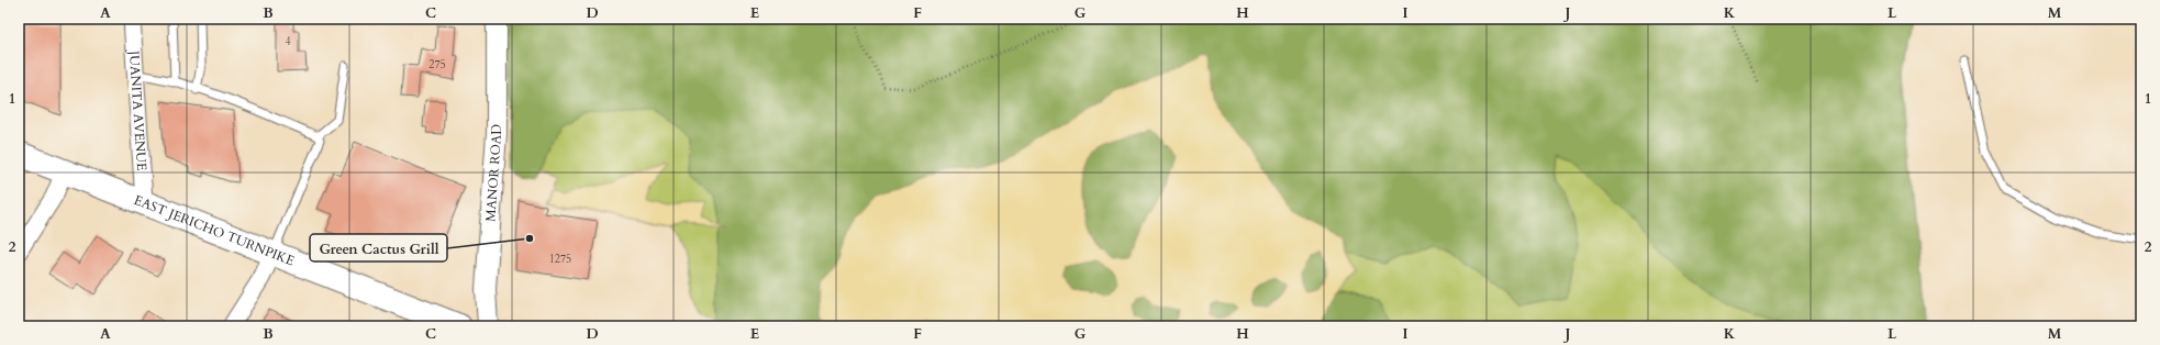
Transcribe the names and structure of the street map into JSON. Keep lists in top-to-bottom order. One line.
{"streets":{"main road":["EAST JERICHO TURNPIKE"],"street":["JUANITA AVENUE","MANOR ROAD"]},"crossings":[["JUANITA AVENUE","EAST JERICHO TURNPIKE"]],"places":["Green Cactus Grill"],"house_numbers":["4","275","1275"],"grid":{"columns":["A","B","C","D","E","F","G","H","I","J","K","L","M"],"rows":["1","2"]}}
